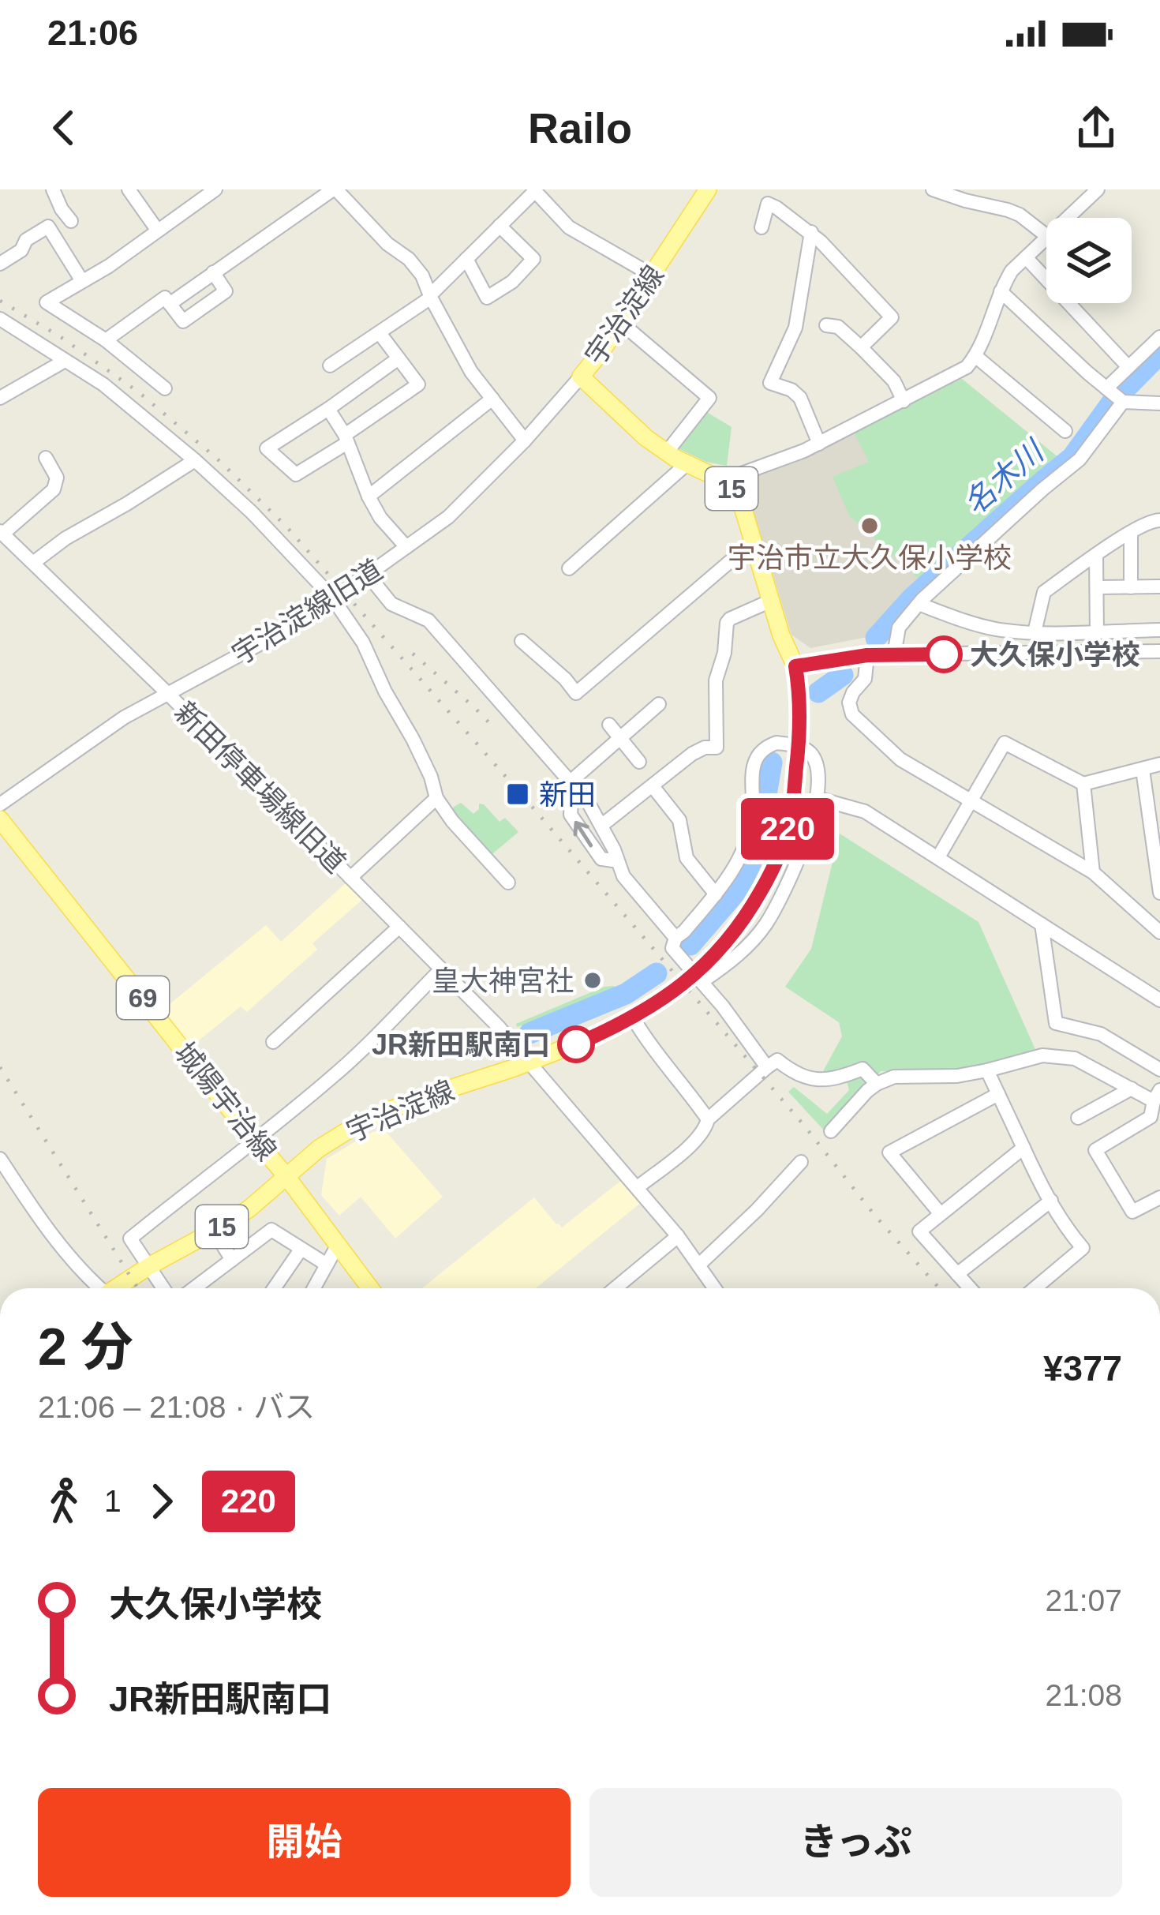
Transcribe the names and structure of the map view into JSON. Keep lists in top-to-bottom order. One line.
{"streets":{"main road":["宇治淀線","15","69","城陽宇治線"],"street":["宇治淀線旧道","新田停車場線旧道"]},"crossings":[["宇治淀線","15"],["宇治淀線","宇治淀線旧道"],["宇治淀線","城陽宇治線"],["宇治淀線旧道","新田停車場線旧道"]],"water":["名木川"],"places":{"other":["宇治市立大久保小学校","大久保小学校","皇大神宮社","JR新田駅南口"],"transit":["新田"]},"lines":["bus line 220"],"page":{"status":"21:06","header":"Railo","on_map":"220","heading":["2 分","21:06 – 21:08 · バス","¥377"],"legs":["1","220"],"list":[{"name":"大久保小学校","value":"21:07"},{"name":"JR新田駅南口","value":"21:08"}],"buttons":["開始","きっぷ"]}}
